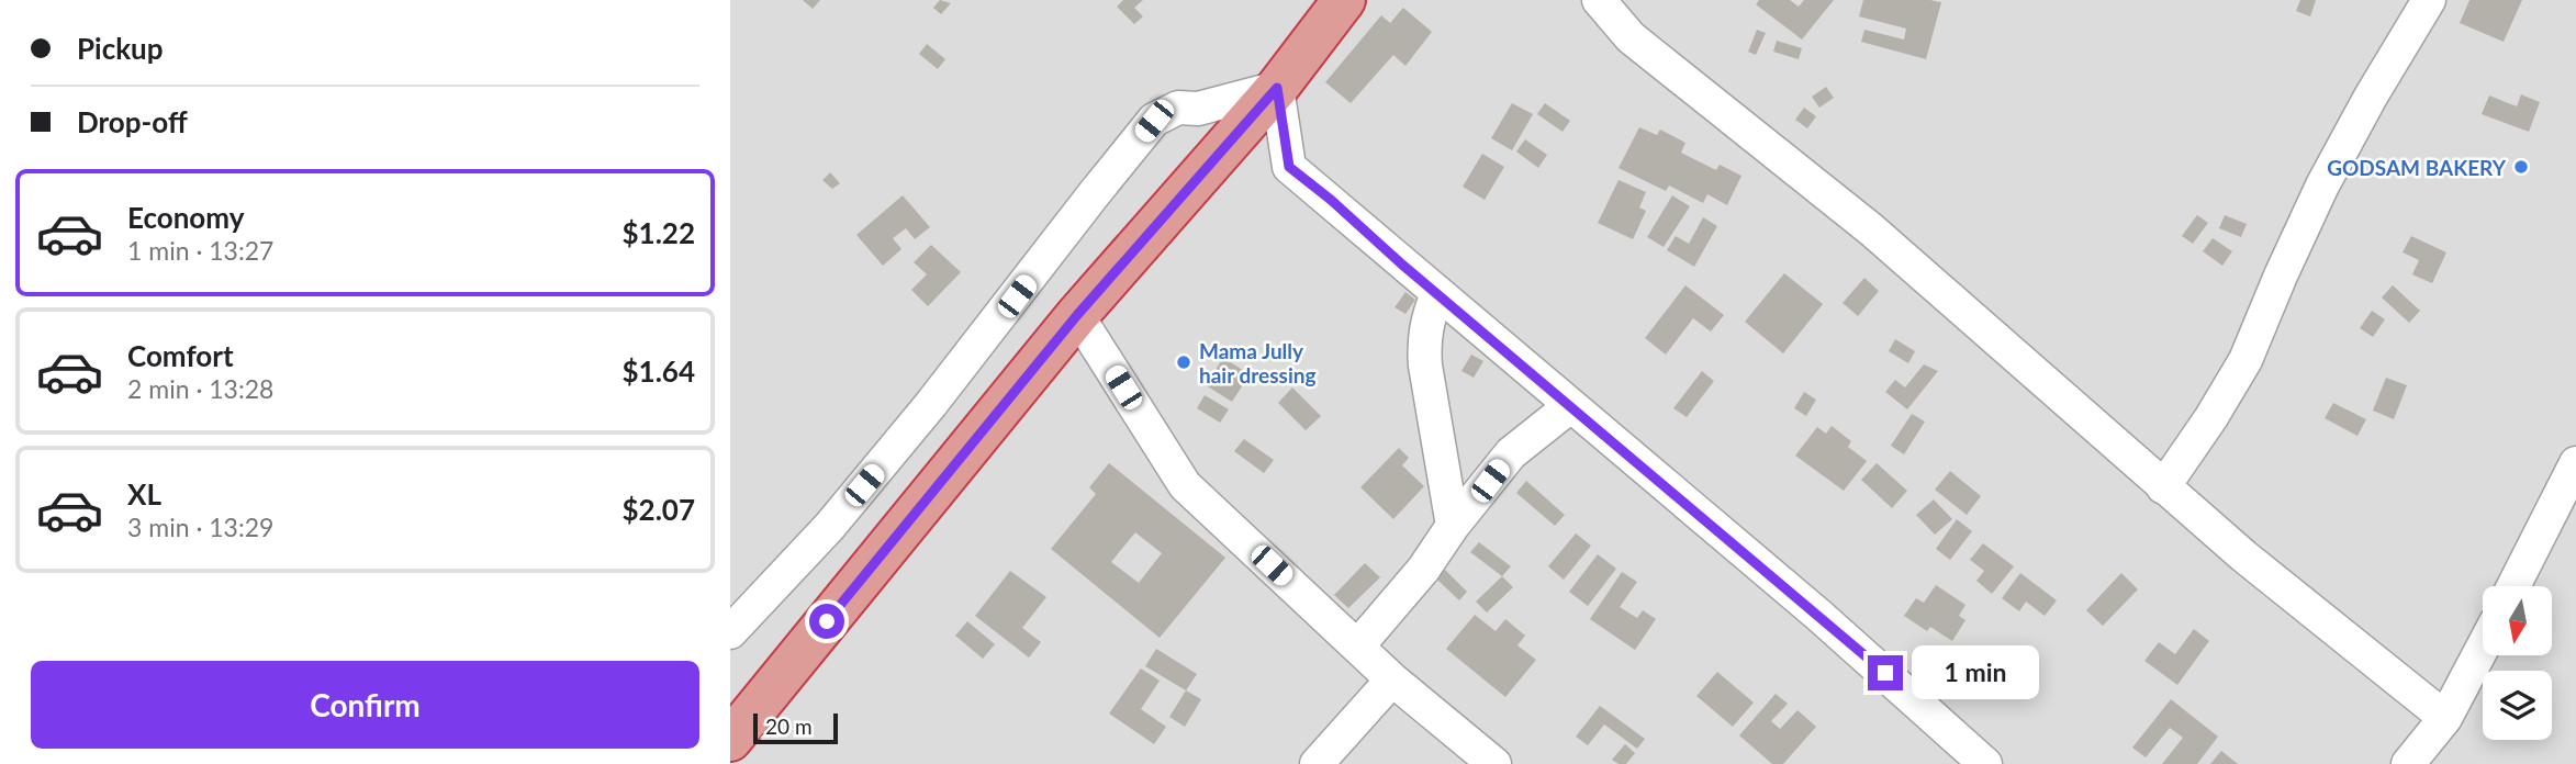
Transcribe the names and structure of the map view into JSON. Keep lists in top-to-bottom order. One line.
{"places":["GODSAM BAKERY","Mama Jully hair dressing"],"scale_bar":"20 m","north":"bottom","page":{"banner":["Pickup","Drop-off"],"list":[{"name":"Economy","note":"1 min · 13:27","value":"$1.22"},{"name":"Comfort","note":"2 min · 13:28","value":"$1.64"},{"name":"XL","note":"3 min · 13:29","value":"$2.07"}],"buttons":"Confirm","bubble":"1 min","scale":"20 m"}}
